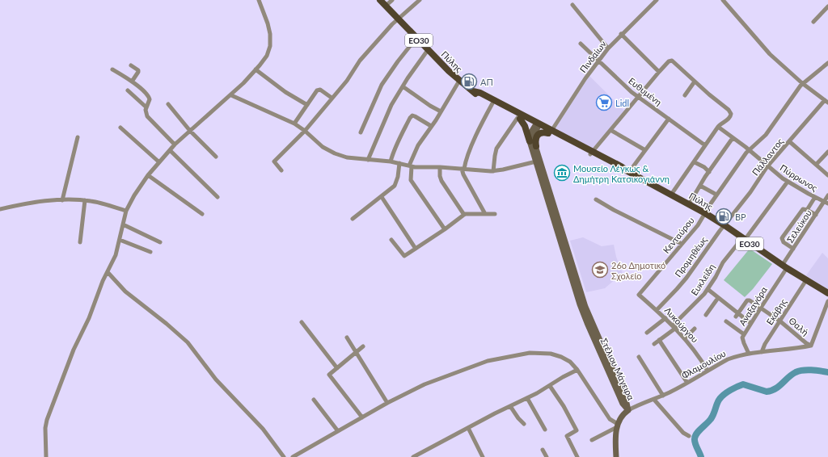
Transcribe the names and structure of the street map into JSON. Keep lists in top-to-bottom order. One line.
{"streets":{"main road":["ΕΟ30","Πύλης","Στέλιου Μάγειρα"],"street":["Πινδαίων","Ευθυμένη","Πάλλαντος","Πύρρωνος","Σελεύκου","Κενταύρου","Προμηθέως","Ευκλείδη","Αναξαγόρα","Εκάβης","Λυκούργου","Θαλή","Φλαμουλίου"]},"crossings":[["Πινδαίων","Πύλης"],["Πινδαίων","Ευθυμένη"],["Πύλης","Πάλλαντος"],["Πύλης","Σελεύκου"],["Πύλης","Κενταύρου"],["Πύλης","Προμηθέως"],["Πύλης","Ευκλείδη"],["Πύλης","Αναξαγόρα"],["Πύλης","Εκάβης"],["Πύλης","Στέλιου Μάγειρα"],["Πάλλαντος","Πύρρωνος"],["Πάλλαντος","Προμηθέως"],["Πύρρωνος","Σελεύκου"],["Πύρρωνος","Κενταύρου"],["Πύρρωνος","Ευκλείδη"],["Σελεύκου","Αναξαγόρα"],["Κενταύρου","Λυκούργου"],["Προμηθέως","Λυκούργου"],["Ευκλείδη","Λυκούργου"],["Αναξαγόρα","Θαλή"],["Αναξαγόρα","Φλαμουλίου"],["Εκάβης","Θαλή"],["Εκάβης","Φλαμουλίου"],["Λυκούργου","Φλαμουλίου"],["Θαλή","Φλαμουλίου"],["Φλαμουλίου","Στέλιου Μάγειρα"]],"places":{"fuel station":["ΑΠ","BP"],"supermarket":["Lidl"],"museum":["Μουσείο Λέγκως & Δημήτρη Κατσικογιάννη"],"school or university":["26ο Δημοτικό Σχολείο"]}}
